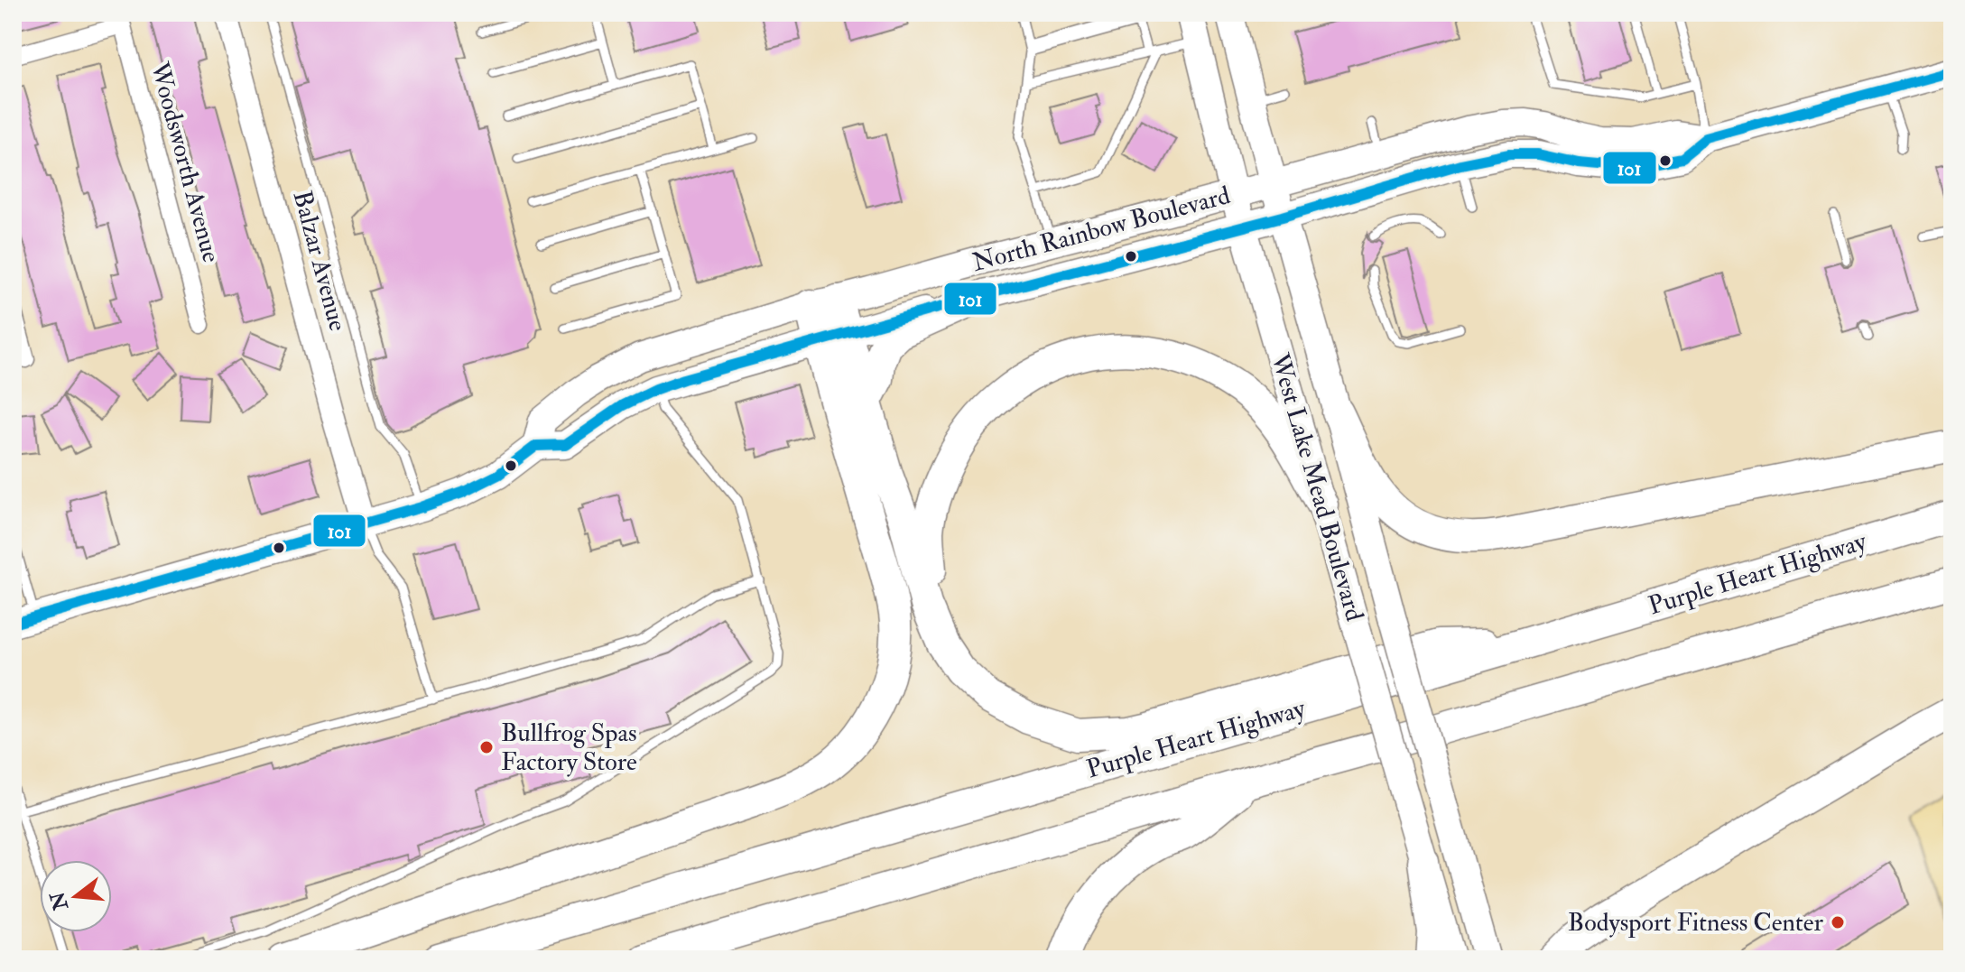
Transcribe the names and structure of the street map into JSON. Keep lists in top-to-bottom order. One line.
{"streets":{"highway":["Purple Heart Highway"],"main road":["North Rainbow Boulevard","West Lake Mead Boulevard"],"street":["Woodsworth Avenue","Balzar Avenue"]},"crossings":[["North Rainbow Boulevard","Balzar Avenue"],["North Rainbow Boulevard","West Lake Mead Boulevard"]],"places":["Bullfrog Spas Factory Store","Bodysport Fitness Center"],"lines":["transit line 101"],"north":"left"}
